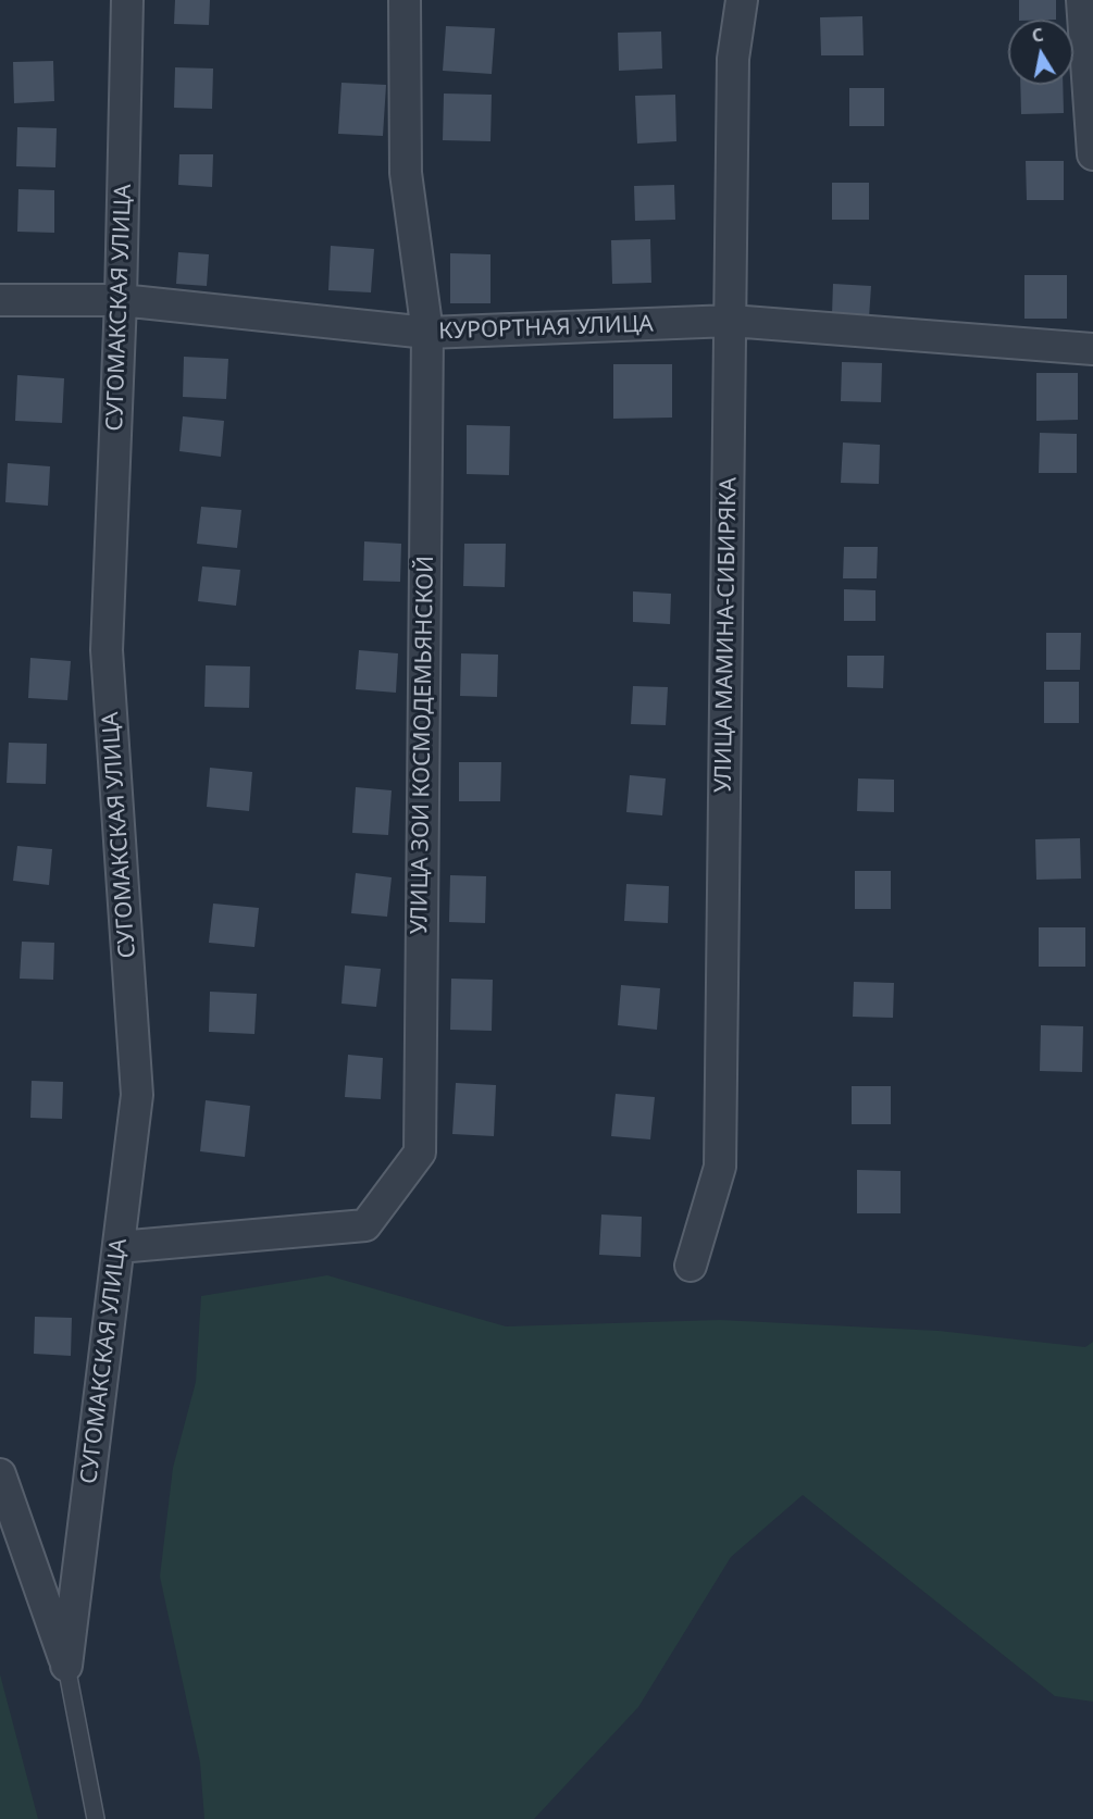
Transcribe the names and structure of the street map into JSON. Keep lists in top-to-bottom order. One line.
{"streets":{"street":["СУГОМАКСКАЯ УЛИЦА","КУРОРТНАЯ УЛИЦА","УЛИЦА МАМИНА-СИБИРЯКА","УЛИЦА ЗОИ КОСМОДЕМЬЯНСКОЙ"]},"crossings":[["СУГОМАКСКАЯ УЛИЦА","КУРОРТНАЯ УЛИЦА"],["СУГОМАКСКАЯ УЛИЦА","УЛИЦА ЗОИ КОСМОДЕМЬЯНСКОЙ"],["КУРОРТНАЯ УЛИЦА","УЛИЦА МАМИНА-СИБИРЯКА"],["КУРОРТНАЯ УЛИЦА","УЛИЦА ЗОИ КОСМОДЕМЬЯНСКОЙ"]],"north":"top"}
